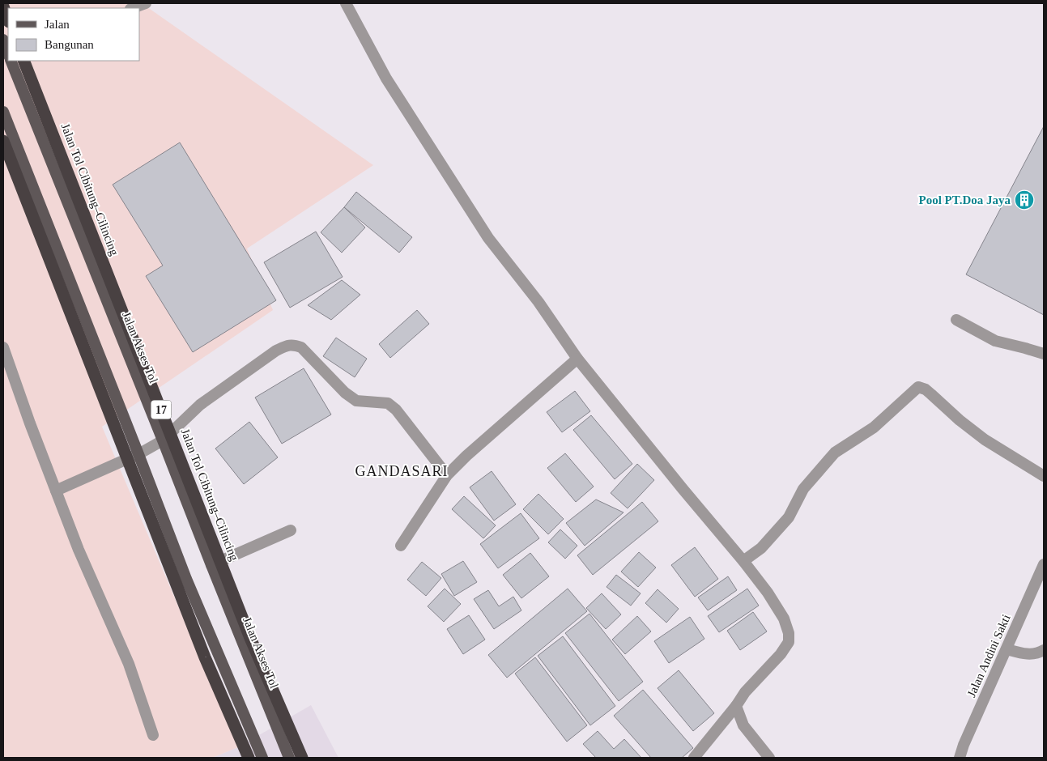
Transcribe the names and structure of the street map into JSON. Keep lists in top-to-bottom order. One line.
{"streets":{"highway":["Jalan Tol Cibitung–Cilincing","17"],"main road":["Jalan Akses Tol"],"street":["Jalan Andini Sakti"]},"districts":["GANDASARI"],"places":{"building":["Pool PT.Doa Jaya"]},"legend":["Jalan","Bangunan"]}
